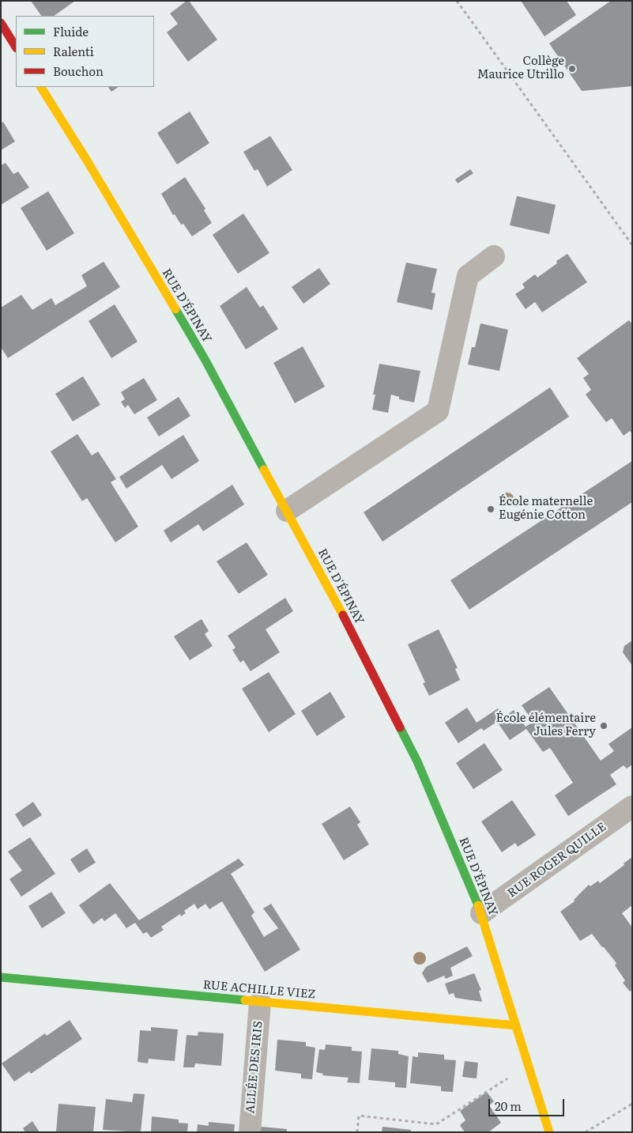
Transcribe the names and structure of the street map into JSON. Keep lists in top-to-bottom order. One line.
{"streets":{"main road":["RUE D'ÉPINAY","RUE ACHILLE VIEZ"],"street":["RUE ROGER QUILLE","ALLÉE DES IRIS"]},"crossings":[["RUE D'ÉPINAY","RUE ROGER QUILLE"],["RUE D'ÉPINAY","RUE ACHILLE VIEZ"],["RUE ACHILLE VIEZ","ALLÉE DES IRIS"]],"places":["Collège Maurice Utrillo","École maternelle Eugénie Cotton","École élémentaire Jules Ferry"],"legend":["Fluide","Ralenti","Bouchon"],"scale_bar":"20 m"}
